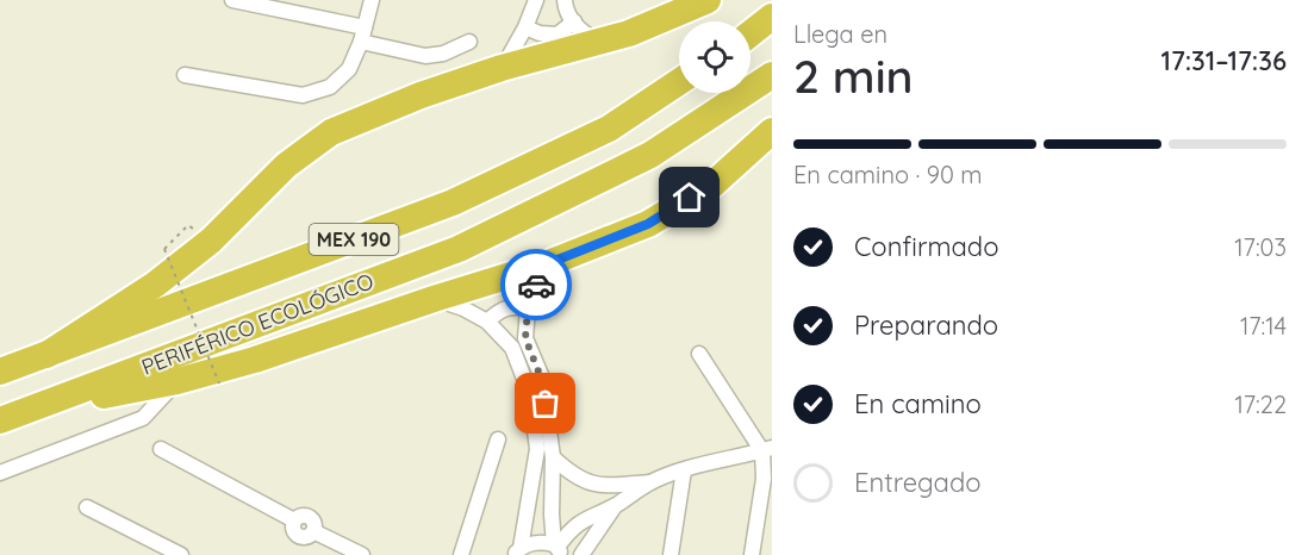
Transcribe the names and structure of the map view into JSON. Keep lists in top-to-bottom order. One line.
{"streets":{"highway":["MEX 190","PERIFÉRICO ECOLÓGICO"]},"page":{"heading":["2 min","Llega en","17:31–17:36"],"bar":"En camino · 90 m","list":[["Confirmado","17:03"],["Preparando","17:14"],["En camino","17:22"],"Entregado"]}}
